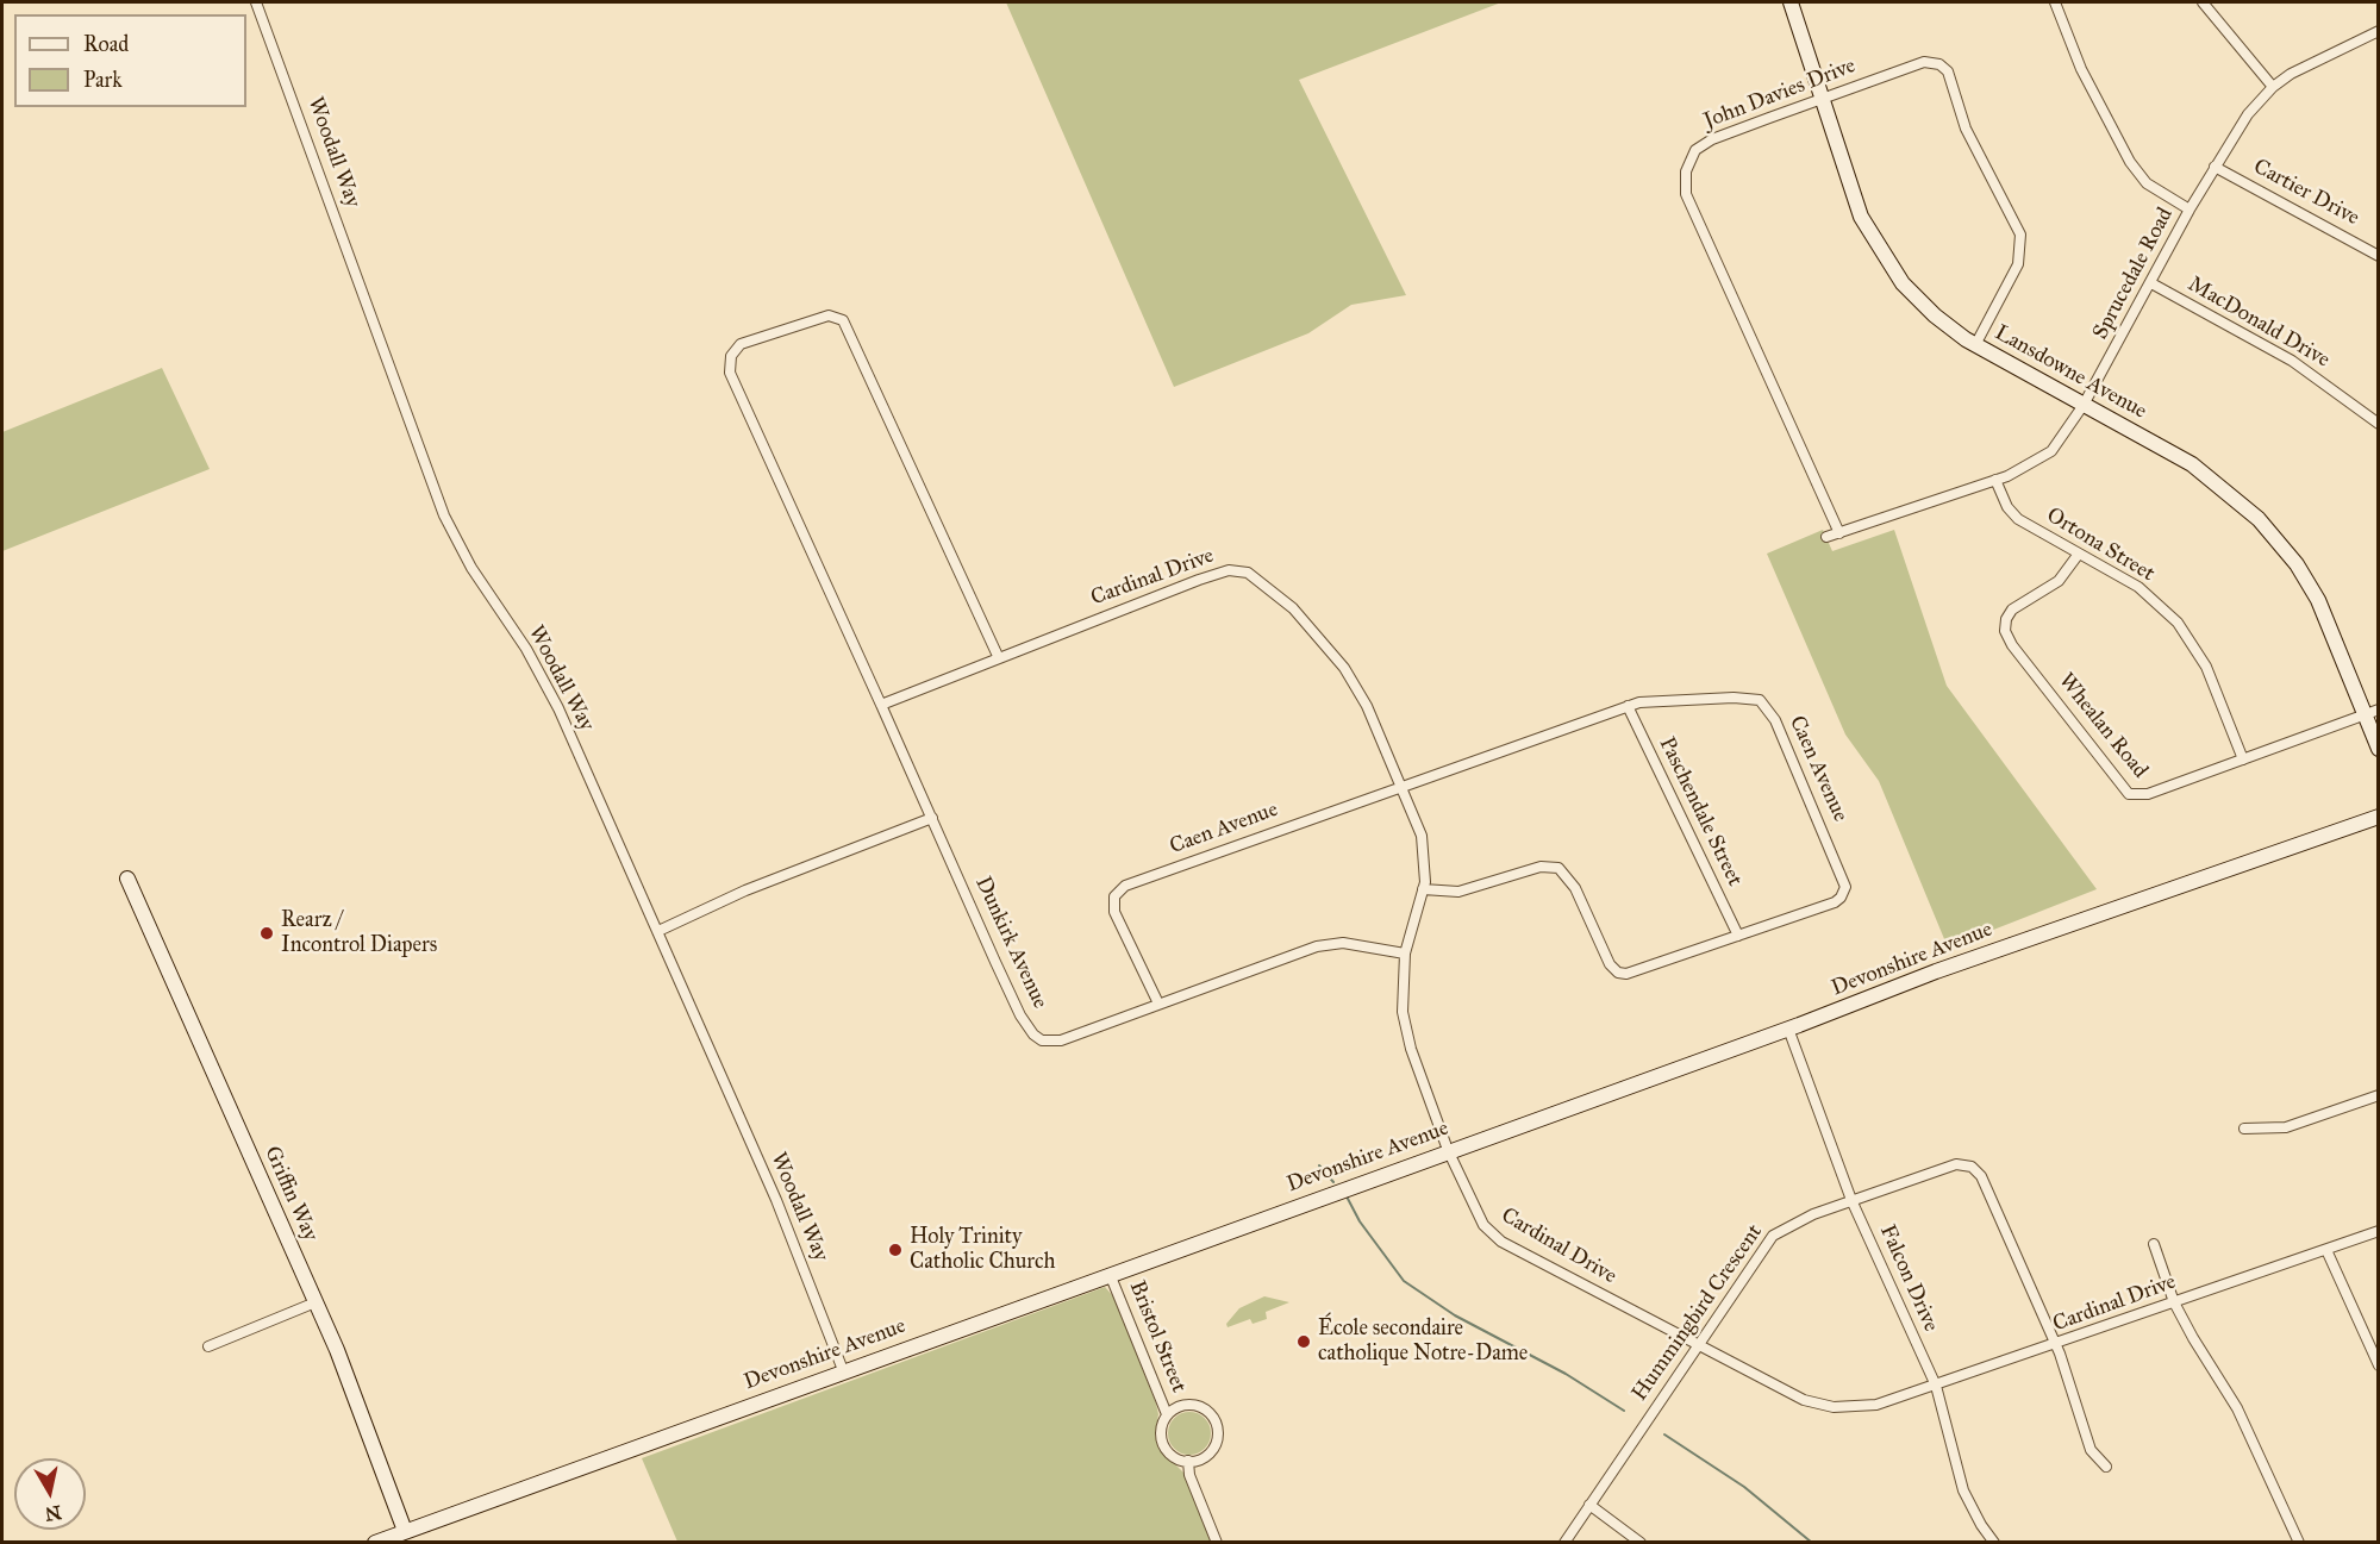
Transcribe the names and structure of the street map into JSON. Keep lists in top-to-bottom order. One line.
{"streets":{"main road":["Lansdowne Avenue","Devonshire Avenue","Griffin Way"],"street":["John Davies Drive","Woodall Way","Cartier Drive","Sprucedale Road","MacDonald Drive","Ortona Street","Cardinal Drive","Whealan Road","Caen Avenue","Paschendale Street","Dunkirk Avenue","Falcon Drive","Hummingbird Crescent","Bristol Street"]},"crossings":[["John Davies Drive","Sprucedale Road"],["John Davies Drive","Lansdowne Avenue"],["Woodall Way","Devonshire Avenue"],["Cartier Drive","Sprucedale Road"],["Sprucedale Road","MacDonald Drive"],["Sprucedale Road","Lansdowne Avenue"],["Sprucedale Road","Ortona Street"],["Lansdowne Avenue","Whealan Road"],["Ortona Street","Whealan Road"],["Cardinal Drive","Caen Avenue"],["Cardinal Drive","Dunkirk Avenue"],["Cardinal Drive","Devonshire Avenue"],["Cardinal Drive","Falcon Drive"],["Cardinal Drive","Hummingbird Crescent"],["Caen Avenue","Paschendale Street"],["Caen Avenue","Dunkirk Avenue"],["Devonshire Avenue","Griffin Way"],["Devonshire Avenue","Falcon Drive"],["Devonshire Avenue","Bristol Street"],["Falcon Drive","Hummingbird Crescent"]],"places":["Rearz / Incontrol Diapers","Holy Trinity Catholic Church","École secondaire catholique Notre-Dame"],"legend":["Road","Park"],"north":"bottom"}
